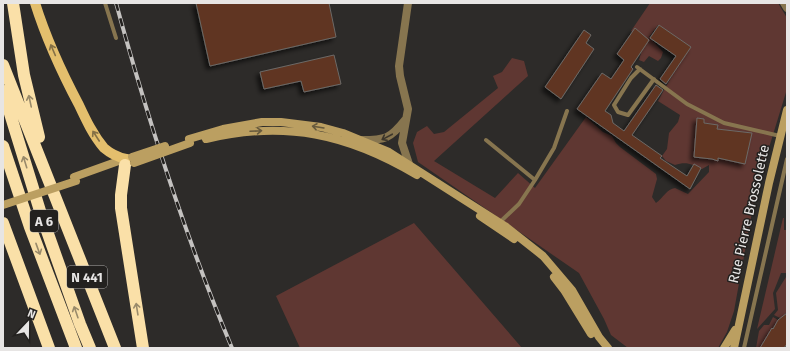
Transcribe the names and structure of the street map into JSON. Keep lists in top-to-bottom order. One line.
{"streets":{"highway":["A 6","N 441"],"main road":["Rue Pierre Brossolette"]},"north":"top"}
